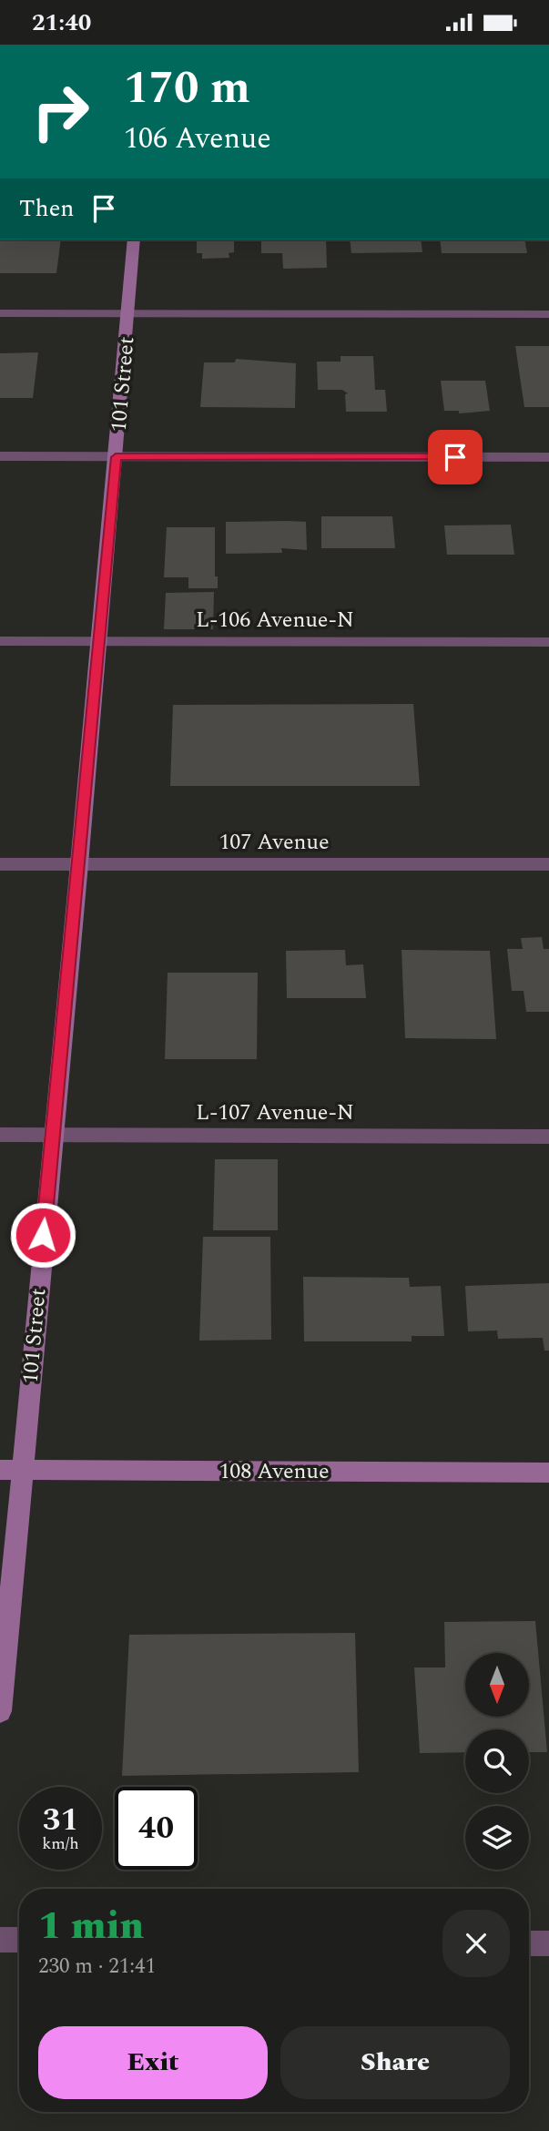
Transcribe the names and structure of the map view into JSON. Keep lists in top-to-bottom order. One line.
{"streets":{"street":["101 Street","L-106 Avenue-N","107 Avenue","L-107 Avenue-N","108 Avenue"]},"crossings":[["101 Street","L-106 Avenue-N"],["101 Street","107 Avenue"],["101 Street","L-107 Avenue-N"],["101 Street","108 Avenue"]],"north":"bottom","page":{"status":"21:40","turn":["170 m","106 Avenue"],"then":"Then","speed":"31 km/h","limit":"40","heading":["1 min","230 m · 21:41"],"buttons":["Exit","Share"]}}
